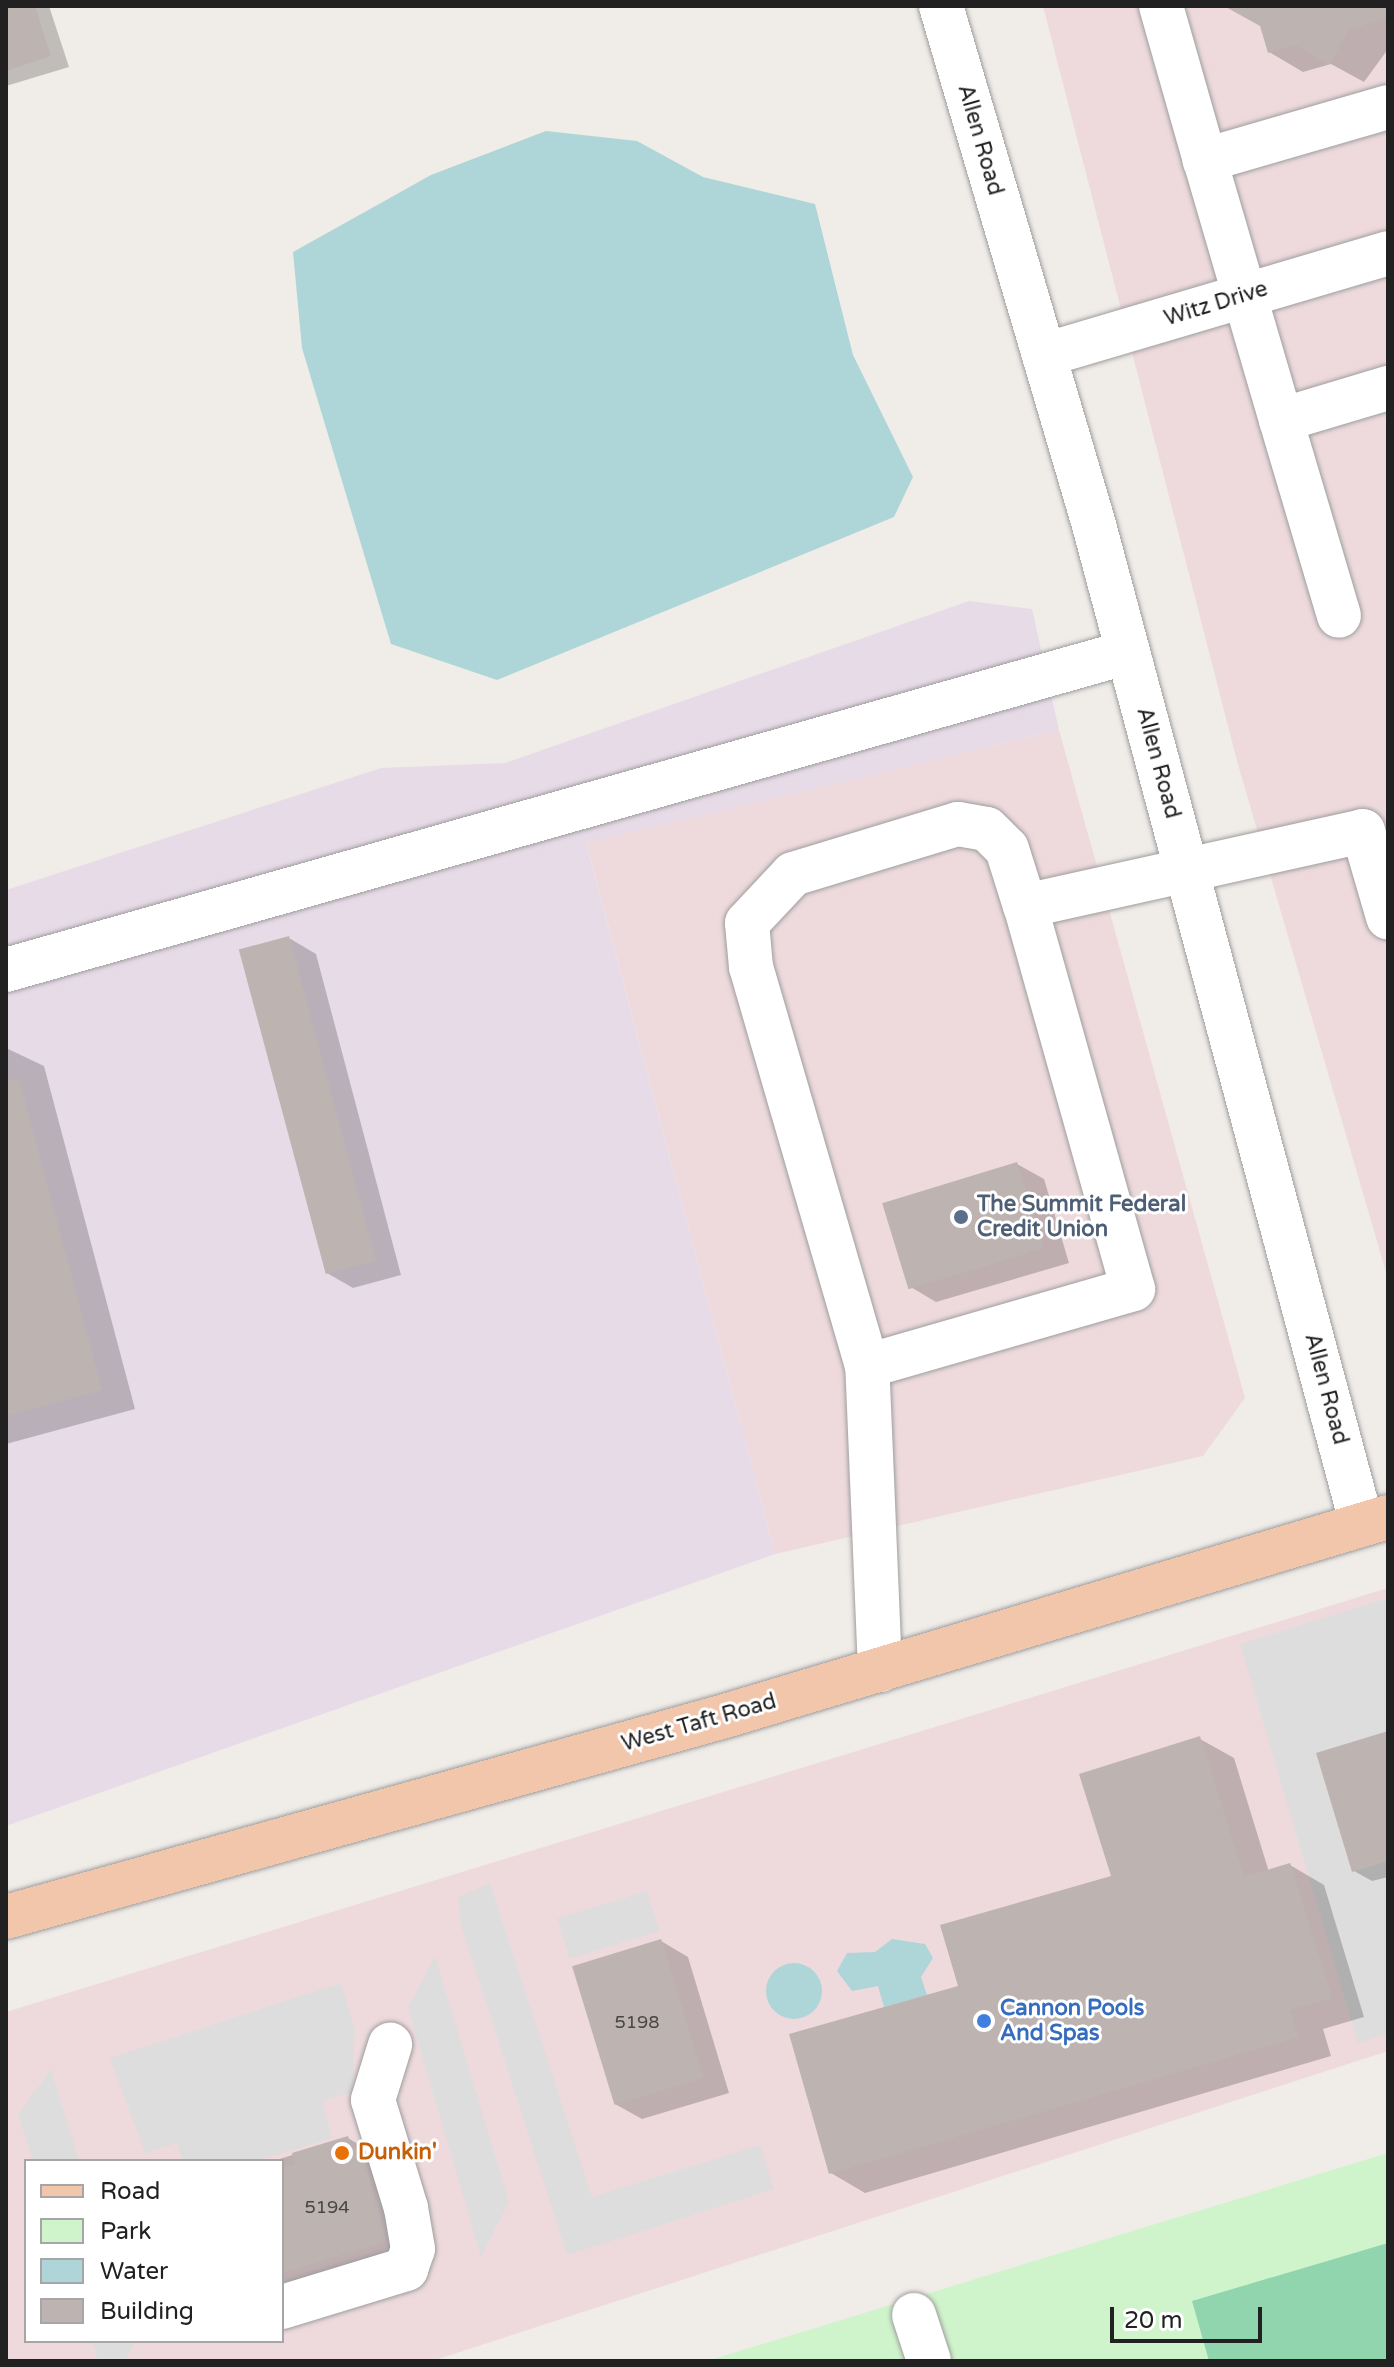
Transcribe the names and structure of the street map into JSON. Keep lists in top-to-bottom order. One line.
{"streets":{"main road":["West Taft Road"],"street":["Allen Road","Witz Drive"]},"crossings":[["Allen Road","Witz Drive"],["Allen Road","West Taft Road"]],"places":["The Summit Federal Credit Union","Cannon Pools And Spas","Dunkin'"],"house_numbers":["5198","5194"],"legend":["Road","Park","Water","Building"],"scale_bar":"20 m"}
